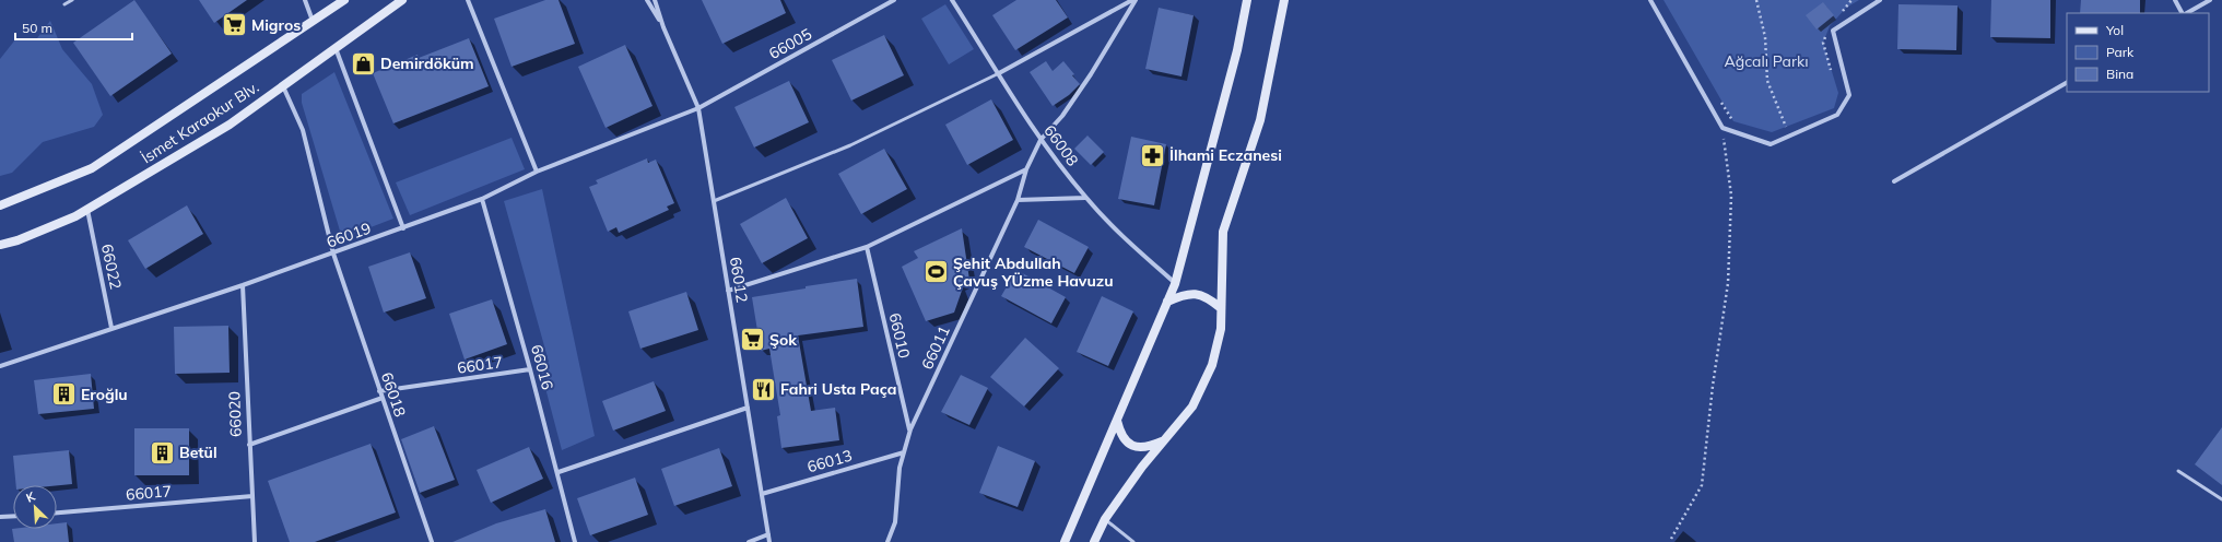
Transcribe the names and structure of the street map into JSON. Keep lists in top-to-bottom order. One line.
{"streets":{"main road":["İsmet Karaokur Blv."],"street":["66005","66008","66019","66022","66012","66010","66011","66017","66016","66018","66020","66013"]},"crossings":[["66005","66019"],["66005","66012"],["İsmet Karaokur Blv.","66022"],["İsmet Karaokur Blv.","66018"],["66008","66011"],["66019","66022"],["66019","66012"],["66019","66016"],["66019","66018"],["66019","66020"],["66012","66013"],["66010","66011"],["66011","66013"],["66017","66016"],["66017","66018"],["66017","66020"]],"parks":["Ağcalı Parkı"],"places":{"supermarket":["Migros","Şok"],"shop":["Demirdöküm"],"pharmacy":["İlhami Eczanesi"],"sports":["Şehit Abdullah Çavuş YÜzme Havuzu"],"restaurant":["Fahri Usta Paça"],"building":["Eroğlu","Betül"]},"legend":["Yol","Park","Bina"],"scale_bar":"50 m","north":"top left"}
